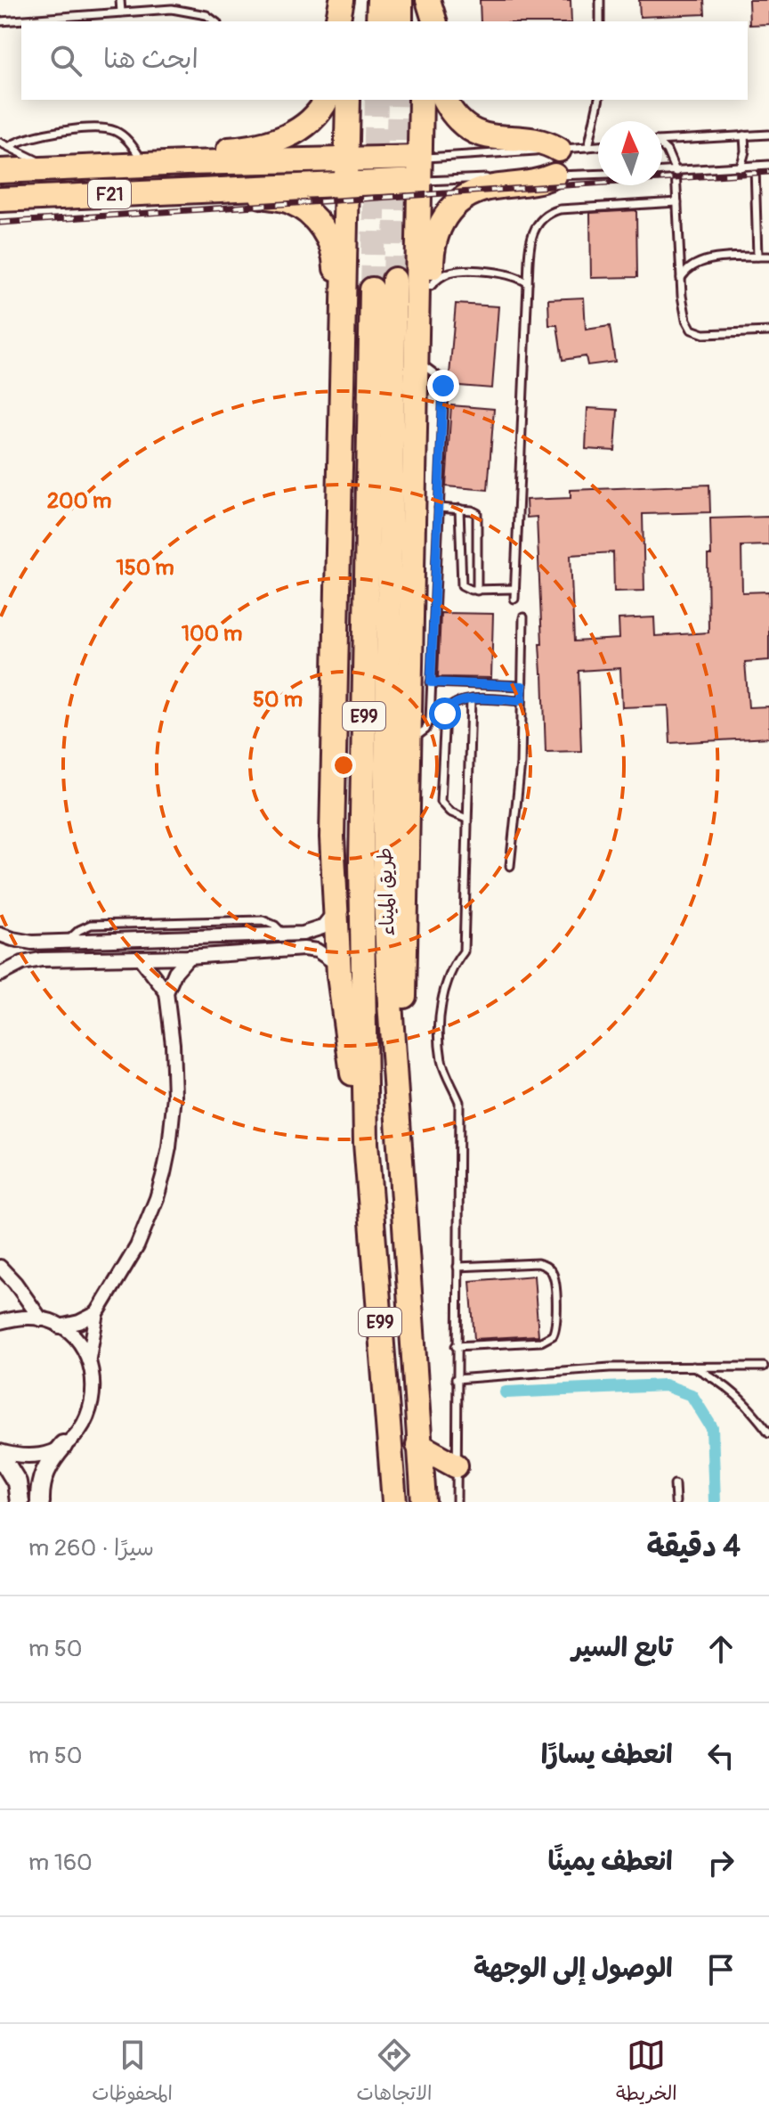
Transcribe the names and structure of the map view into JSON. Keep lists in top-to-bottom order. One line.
{"streets":{"highway":["F21","E99","طريق الميناء"]},"north":"top","page":{"search":"ابحث هنا","heading":["4 دقيقة","سيرًا · 260 m"],"list":[["تابع السير","50 m"],["انعطف يسارًا","50 m"],["انعطف يمينًا","160 m"],"الوصول إلى الوجهة"],"nav":["الخريطة","الاتجاهات","المحفوظات"]},"rings":["200 m","150 m","100 m","50 m"]}
